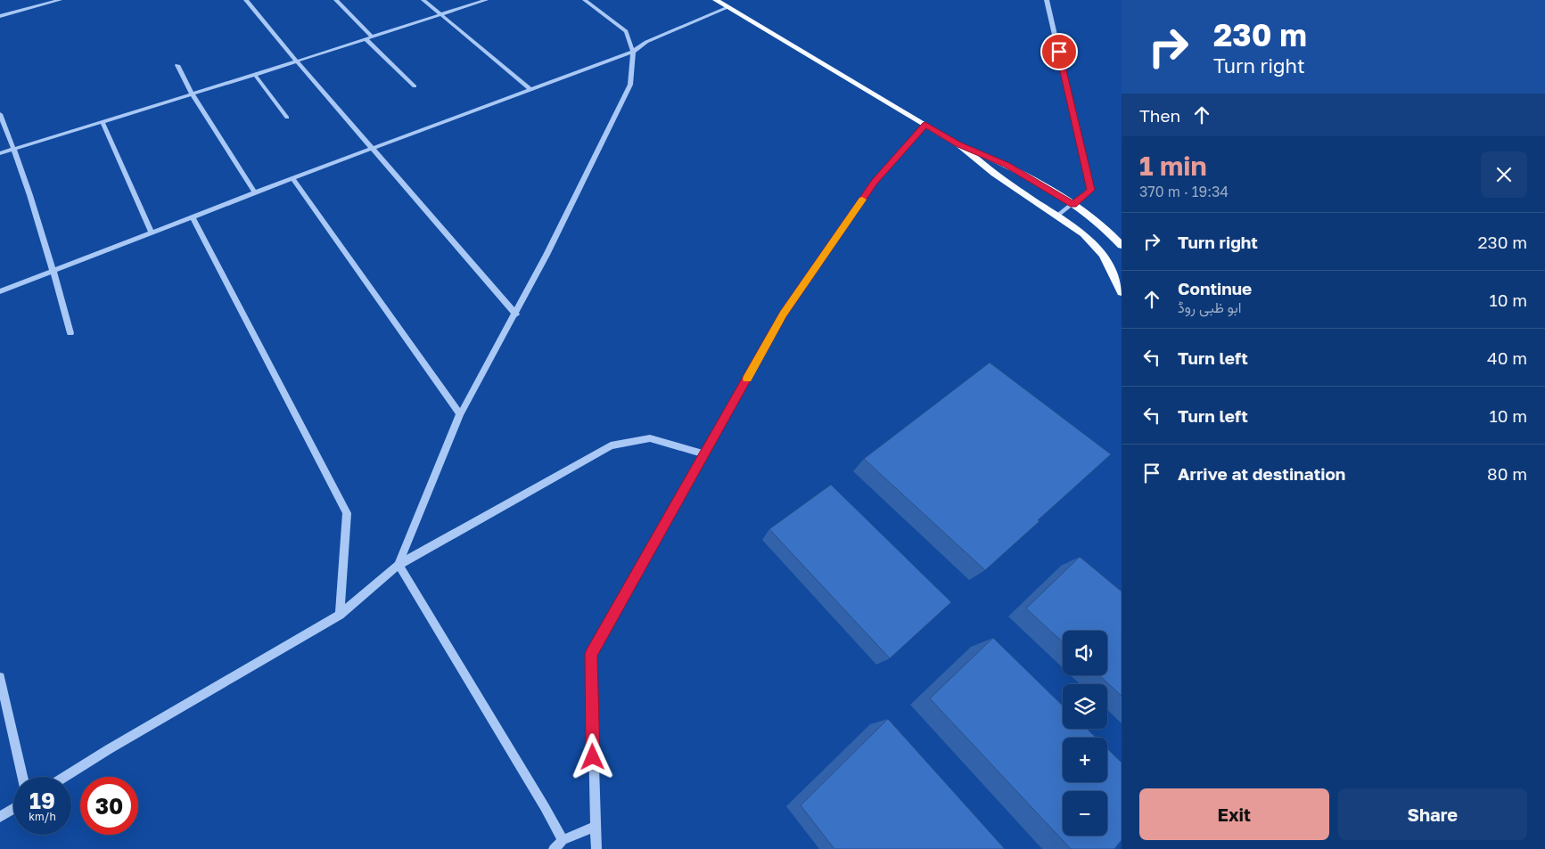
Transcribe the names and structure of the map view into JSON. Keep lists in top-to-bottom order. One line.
{"page":{"turn":["230 m","Turn right"],"then":"Then","heading":["1 min","370 m · 19:34"],"list":[{"name":"Turn right","value":"230 m"},{"name":"Continue","note":"ابو ظبی روڈ","value":"10 m"},{"name":"Turn left","value":"40 m"},{"name":"Turn left","value":"10 m"},{"name":"Arrive at destination","value":"80 m"}],"map_buttons":["+","−"],"speed":"19 km/h","limit":"30","buttons":["Exit","Share"]}}
